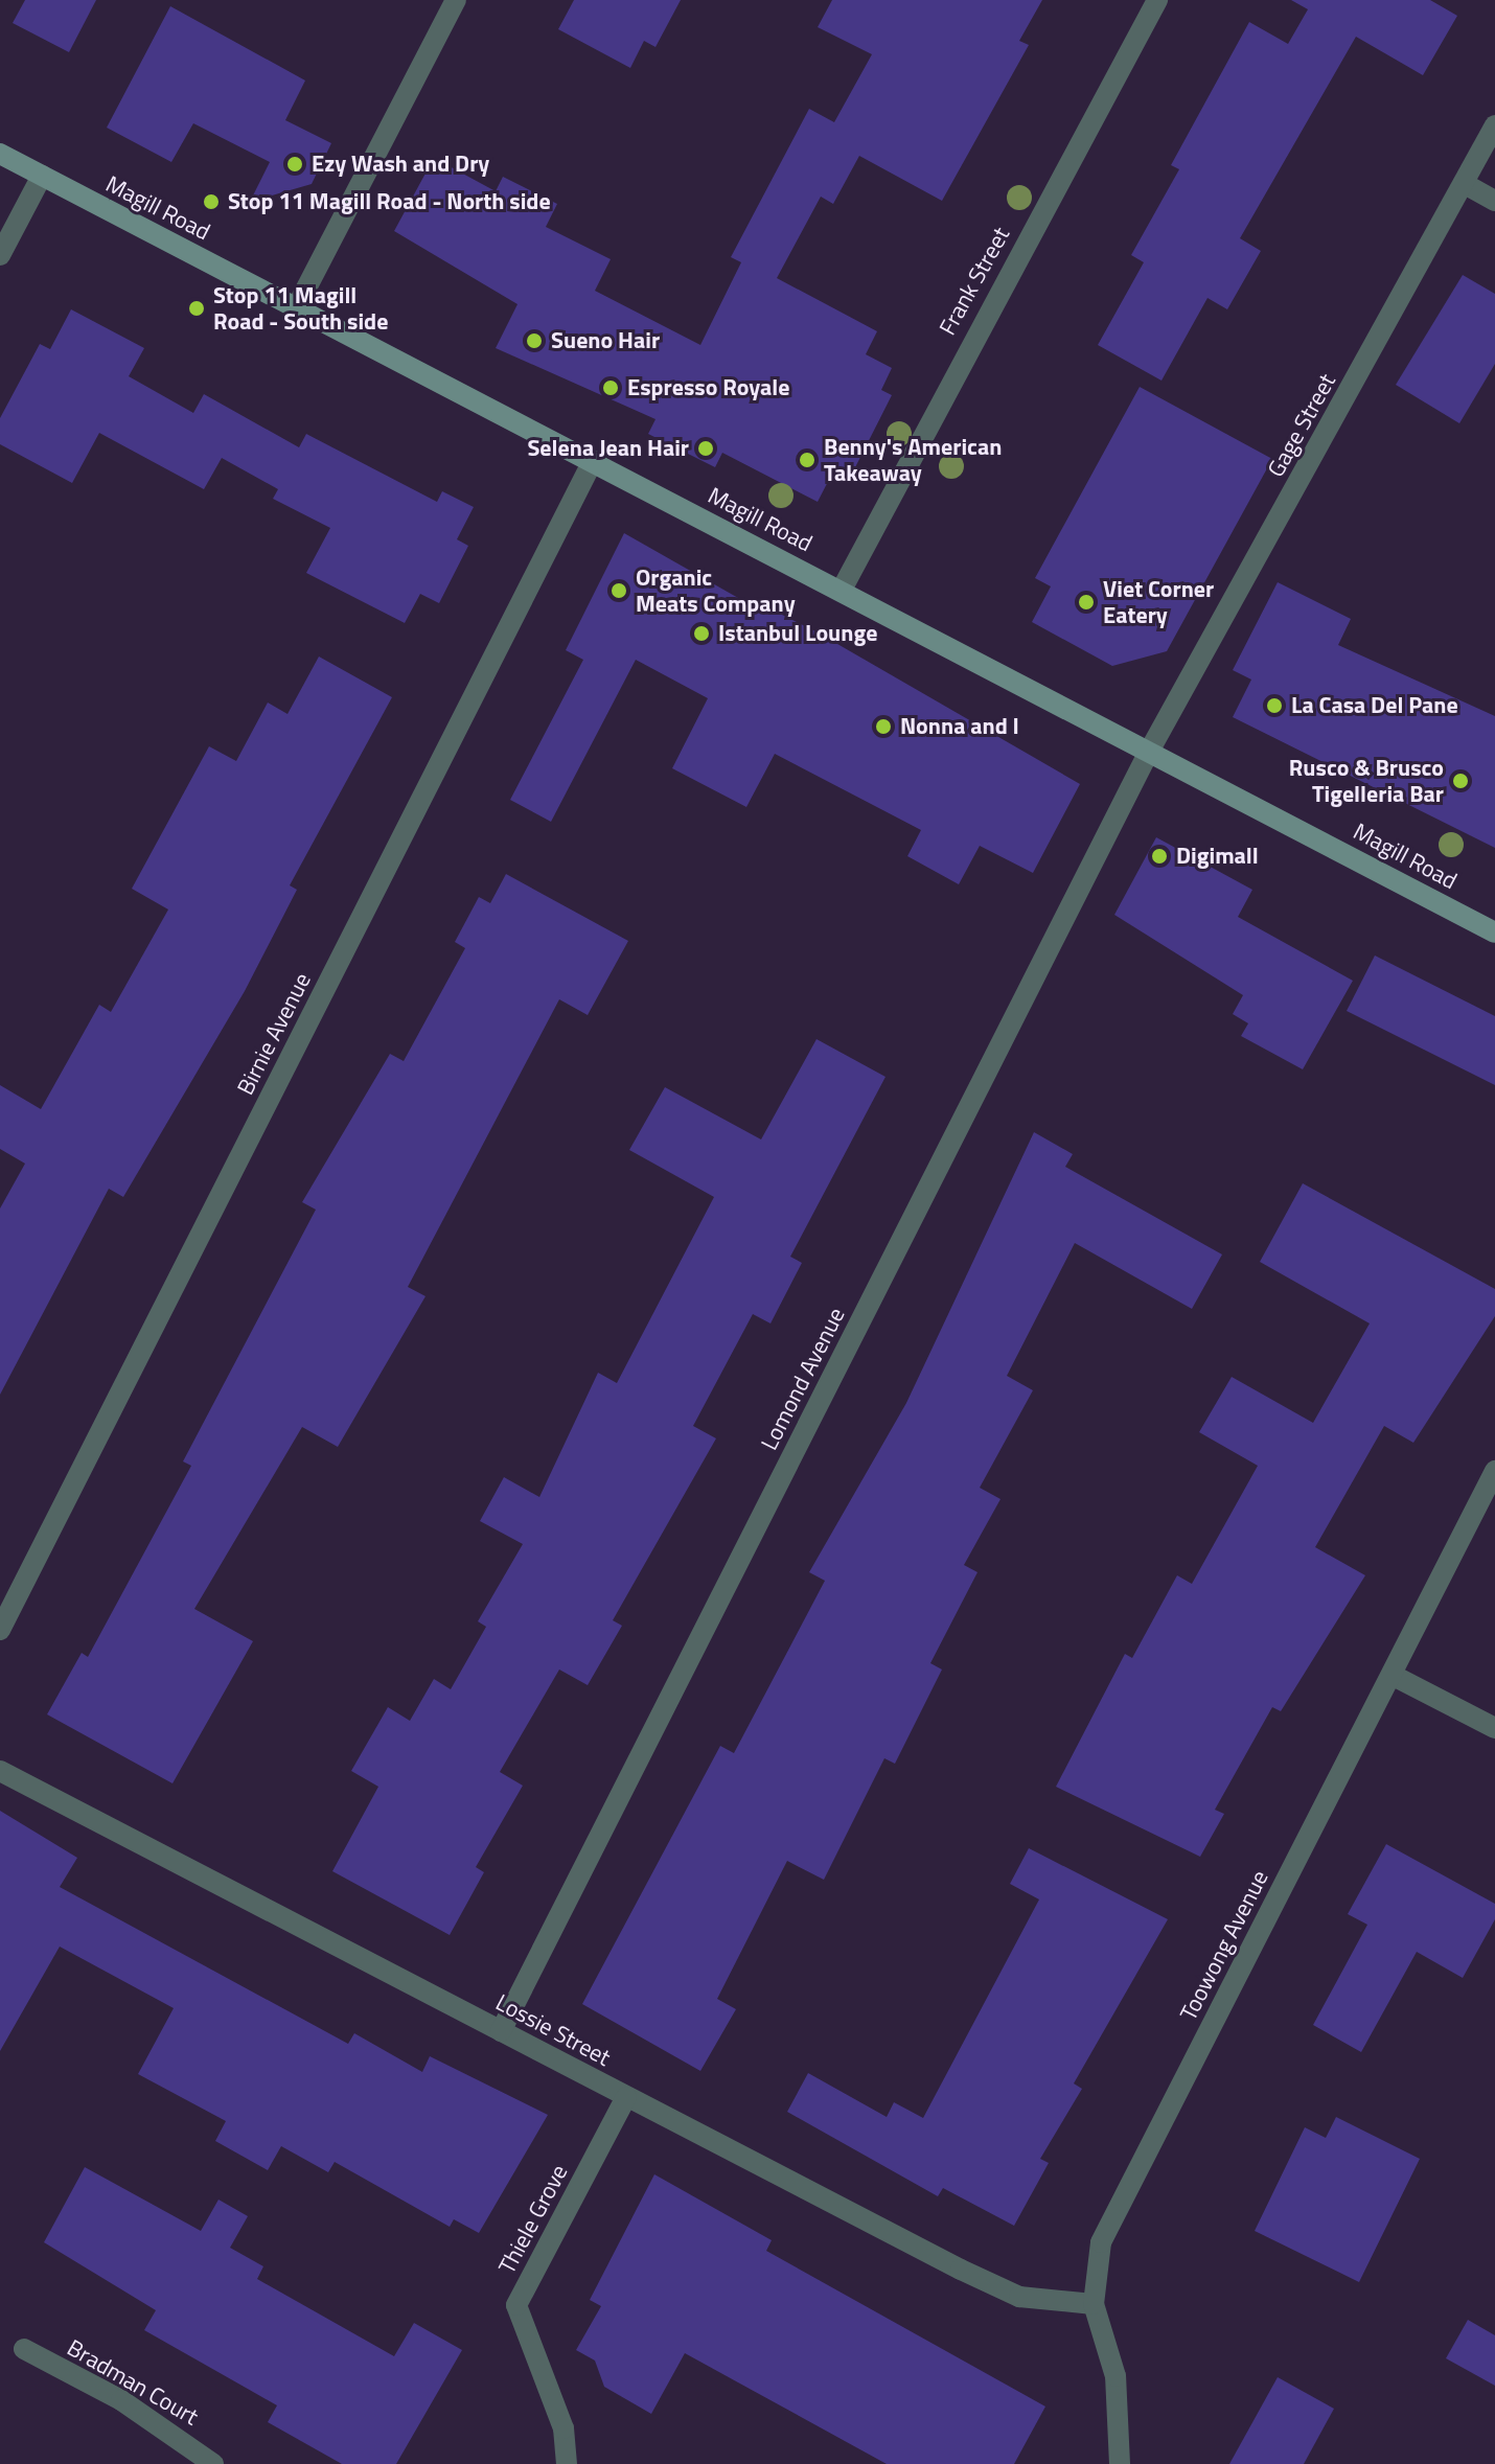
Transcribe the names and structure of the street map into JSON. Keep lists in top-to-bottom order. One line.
{"streets":{"main road":["Magill Road"],"street":["Frank Street","Gage Street","Birnie Avenue","Lomond Avenue","Toowong Avenue","Lossie Street","Thiele Grove","Bradman Court"]},"crossings":[["Magill Road","Frank Street"],["Magill Road","Gage Street"],["Magill Road","Birnie Avenue"],["Magill Road","Lomond Avenue"],["Gage Street","Lomond Avenue"],["Lomond Avenue","Lossie Street"],["Toowong Avenue","Lossie Street"],["Lossie Street","Thiele Grove"]],"places":["Ezy Wash and Dry","Stop 11 Magill Road - North side","Stop 11 Magill Road - South side","Sueno Hair","Espresso Royale","Selena Jean Hair","Benny's American Takeaway","Organic Meats Company","Viet Corner Eatery","Istanbul Lounge","La Casa Del Pane","Nonna and I","Rusco & Brusco Tigelleria Bar","Digimall"]}
